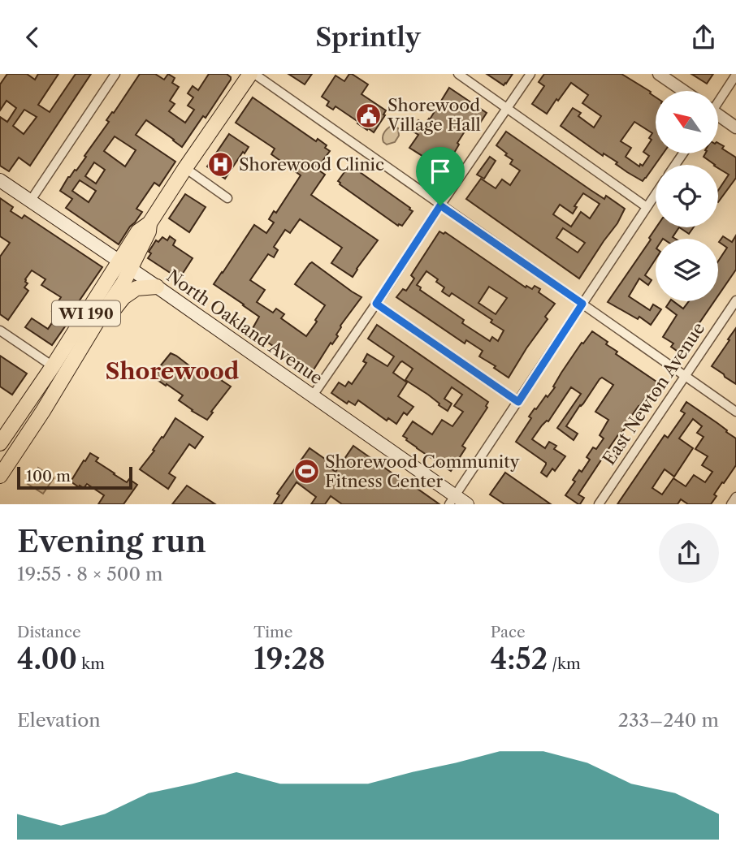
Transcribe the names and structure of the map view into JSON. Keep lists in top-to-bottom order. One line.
{"streets":{"main road":["WI 190","North Oakland Avenue"],"street":["East Newton Avenue"]},"crossings":[["WI 190","North Oakland Avenue"]],"districts":["Shorewood"],"places":{"public building":["Shorewood Village Hall"],"hospital":["Shorewood Clinic"],"sports":["Shorewood Community Fitness Center"]},"scale_bar":"100 m","north":"top left","page":{"header":"Sprintly","scale":"100 m","heading":["Evening run","19:55 · 8 × 500 m"],"stats":[["Distance","4.00 km"],["Time","19:28"],["Pace","4:52 /km"]],"chart":["Elevation","233–240 m"]}}
